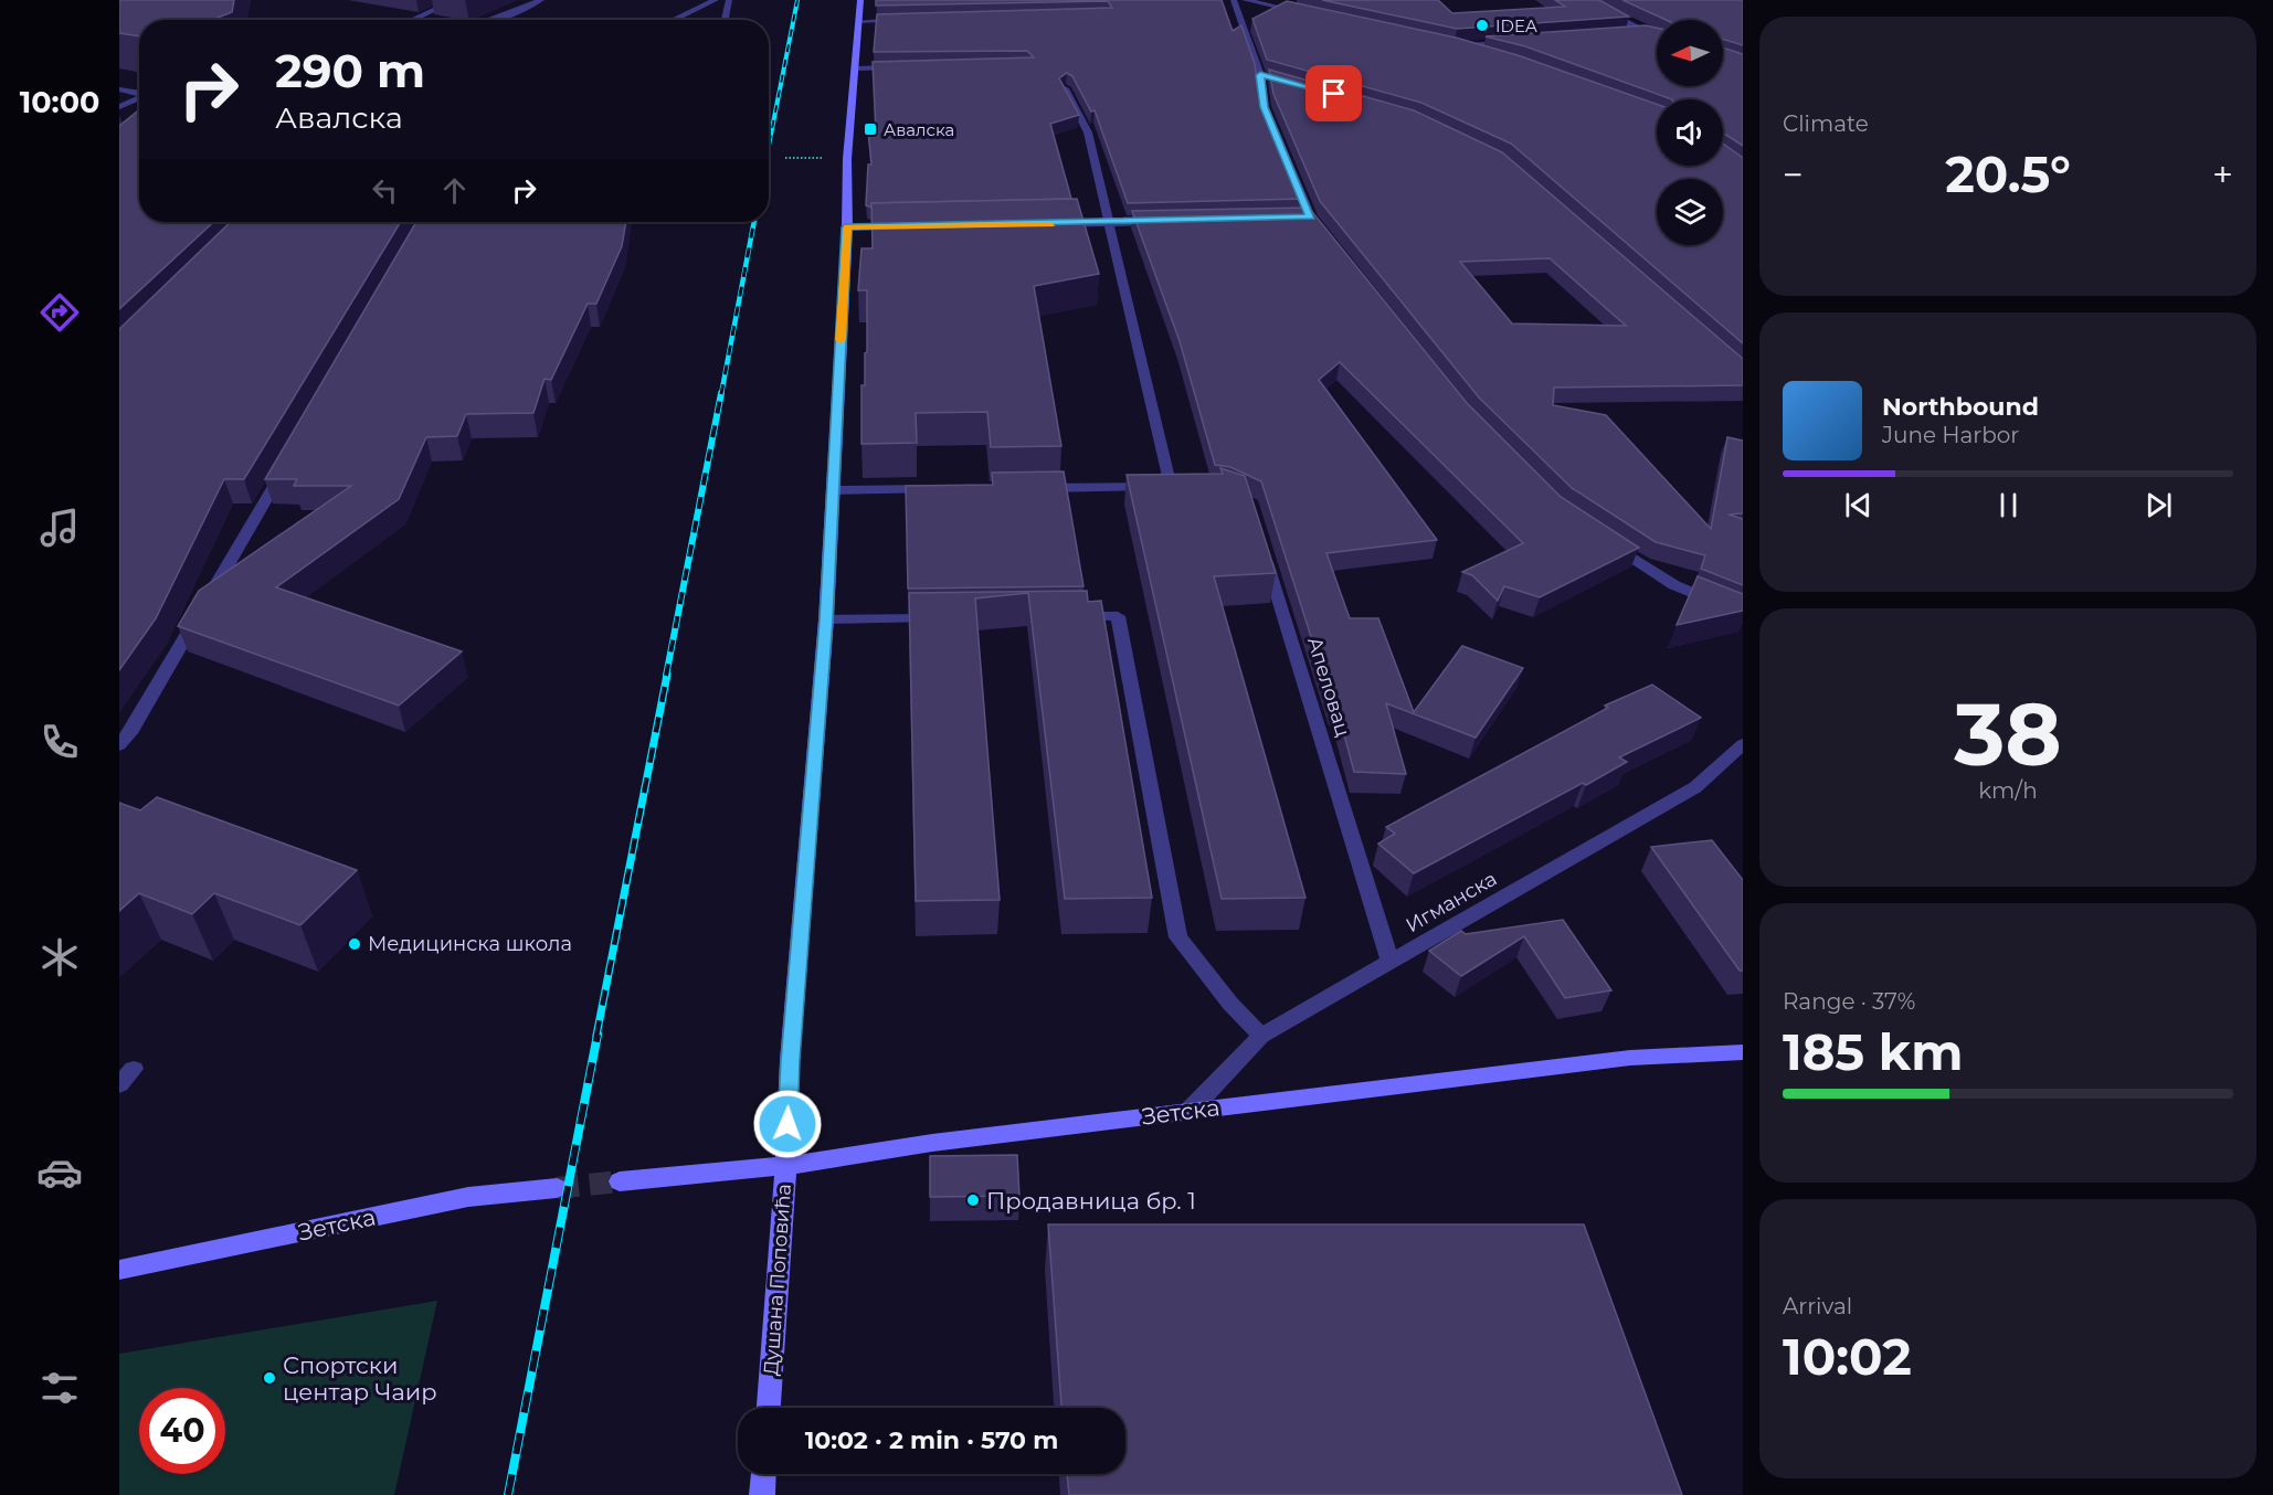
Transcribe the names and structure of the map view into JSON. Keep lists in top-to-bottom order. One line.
{"streets":{"street":["Апеловац","Игманска","Зетска","Душана Поповића"]},"crossings":[["Апеловац","Игманска"],["Игманска","Зетска"],["Зетска","Душана Поповића"]],"places":{"other":["IDEA","Медицинска школа","Продавница бр. 1","Спортски центар Чаир"],"transit":["Авалска"]},"north":"left","page":{"tabs":"10:00","tile":["Climate",["38","km/h"],["Range · 37%","185 km"],["Arrival","10:02"]],"turn":["290 m","Авалска"],"heat":["−","20.5°","+"],"song":["Northbound","June Harbor"],"limit":"40","trip":"10:02 · 2 min · 570 m"}}
